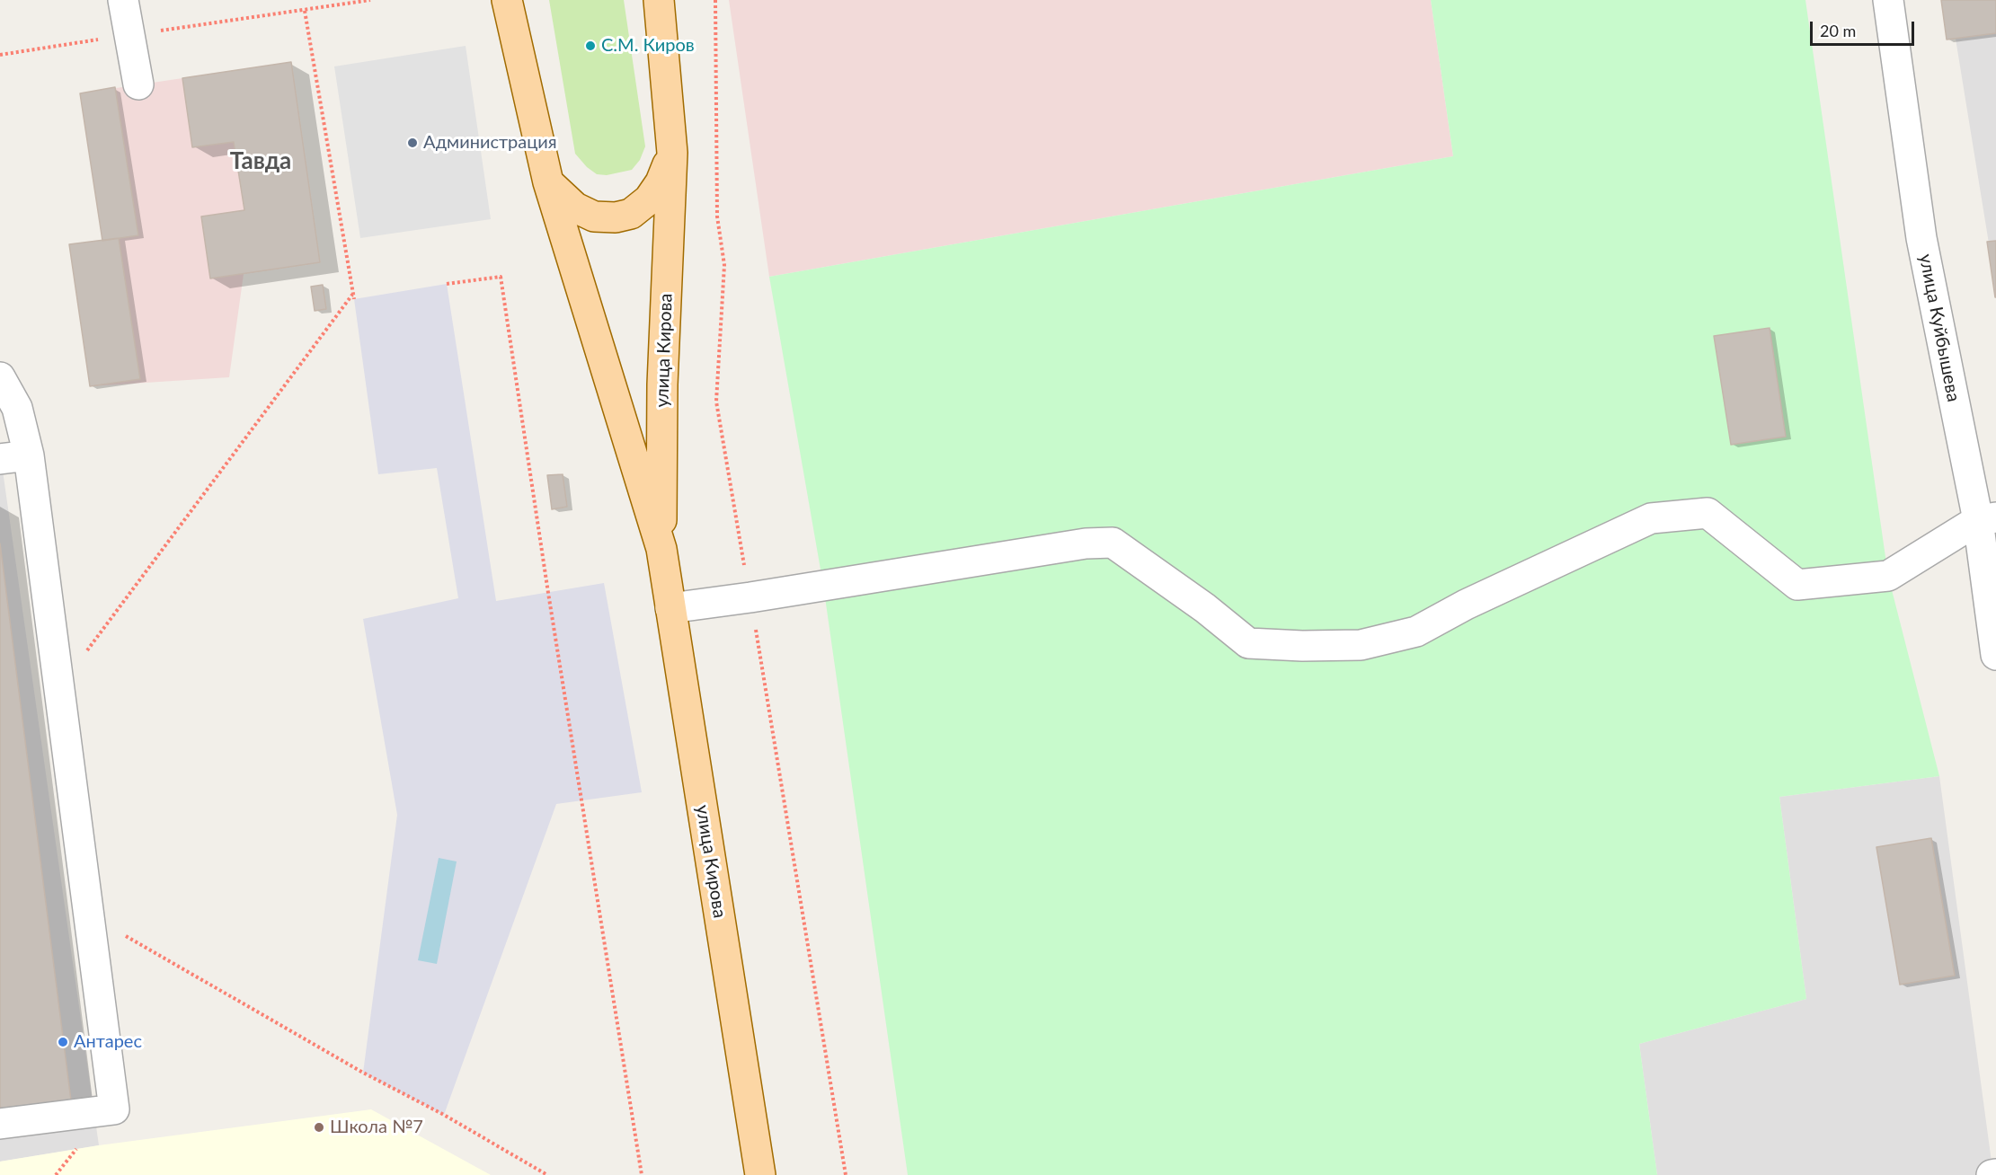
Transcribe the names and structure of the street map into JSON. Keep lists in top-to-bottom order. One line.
{"streets":{"main road":["улица Кирова"],"street":["улица Куйбышева"]},"districts":["Тавда"],"places":["С.М. Киров","Администрация","Антарес","Школа №7"],"scale_bar":"20 m"}
